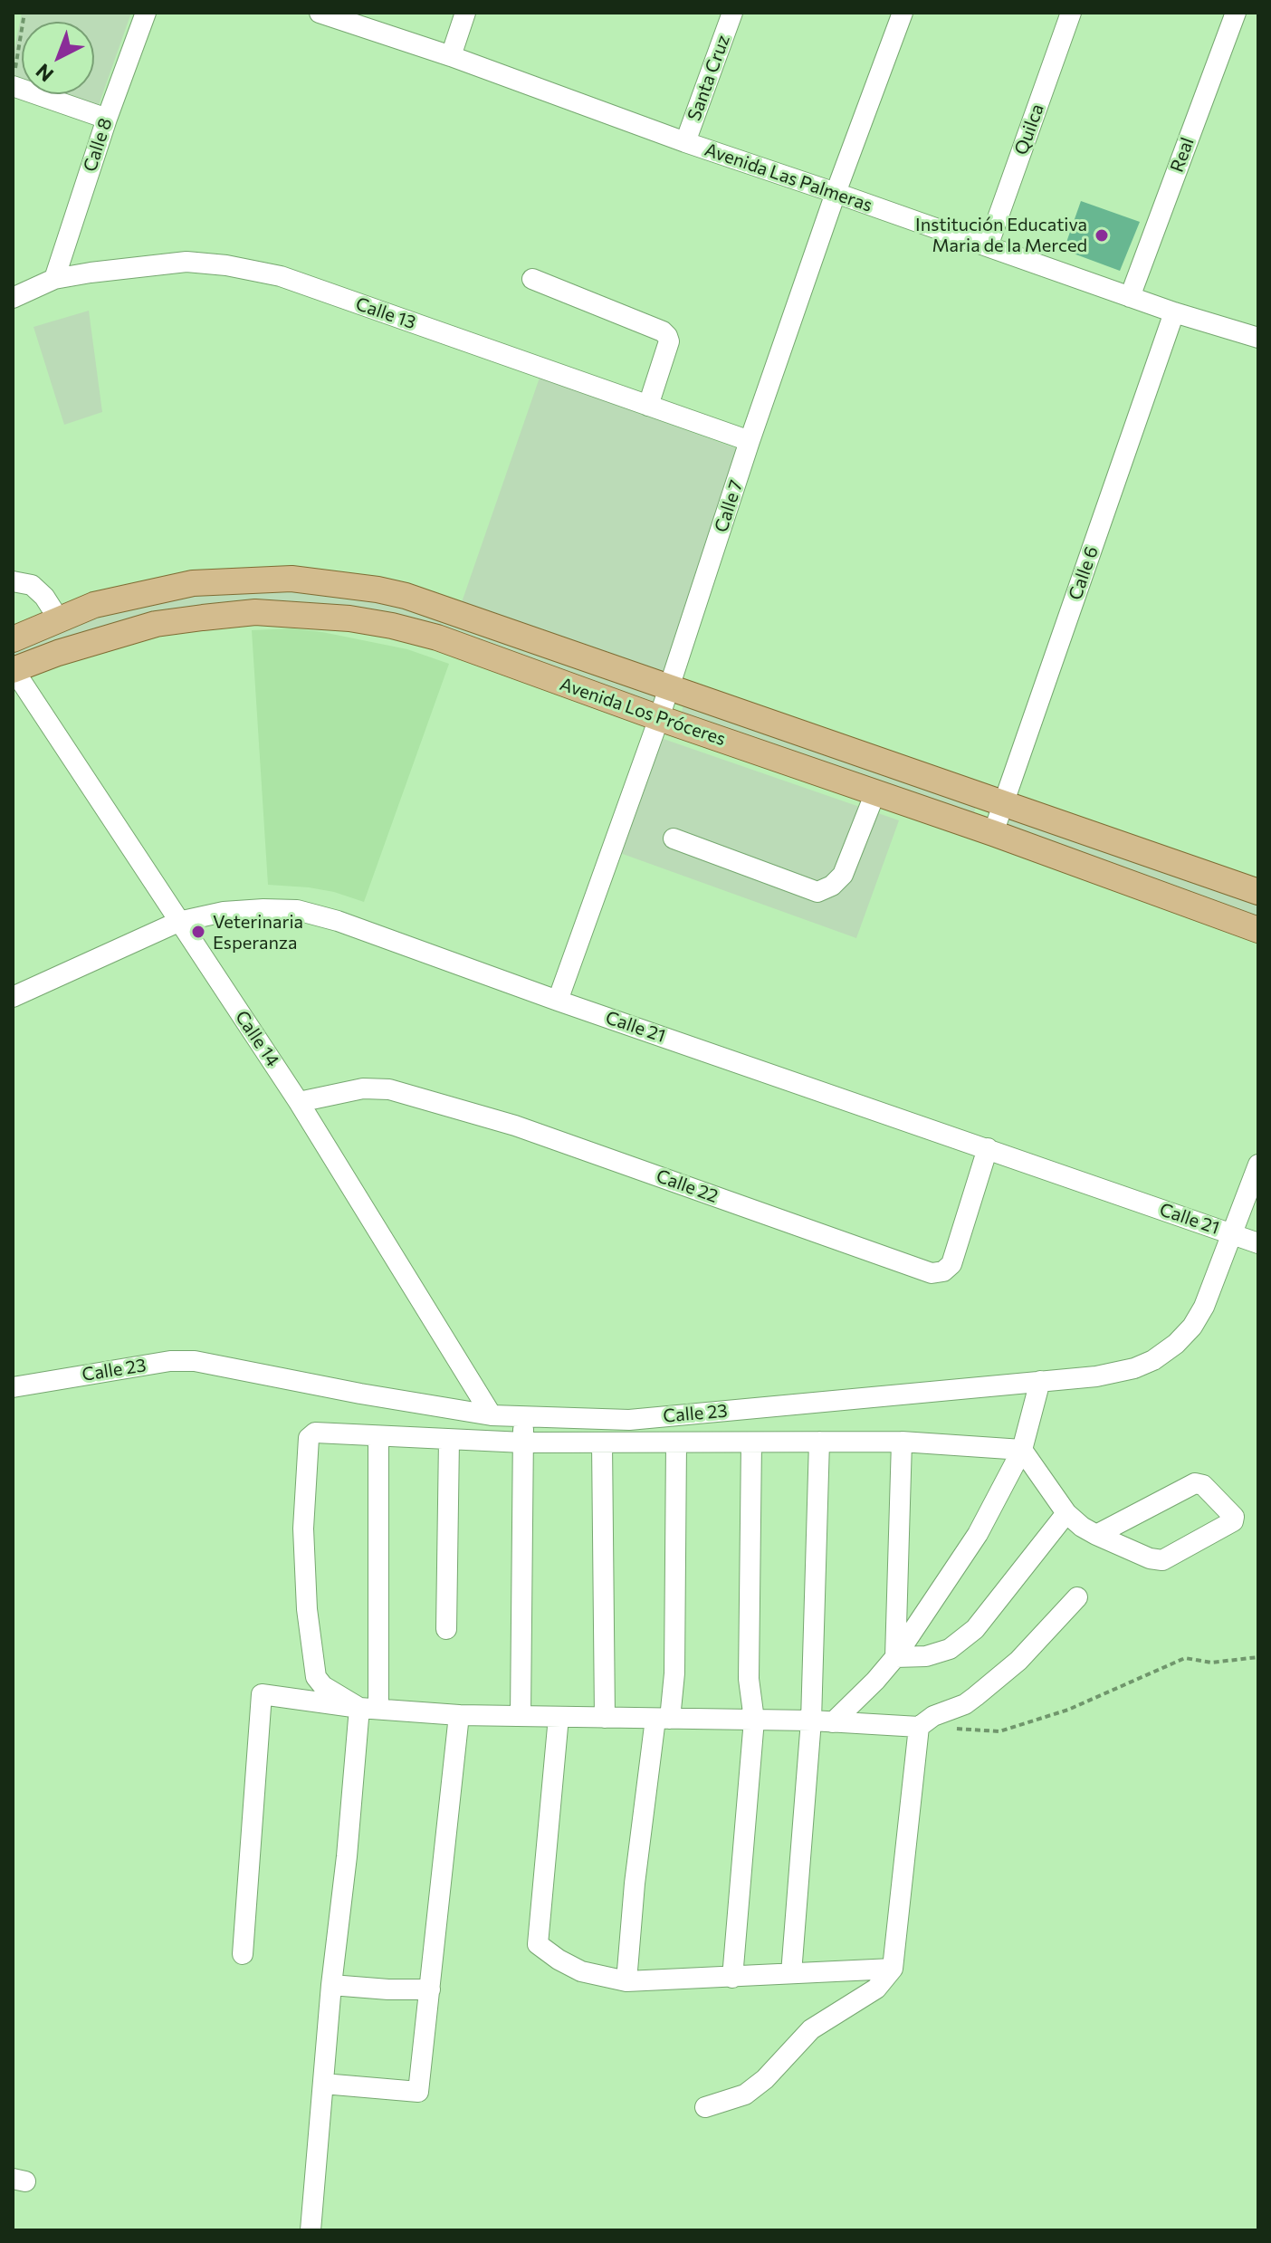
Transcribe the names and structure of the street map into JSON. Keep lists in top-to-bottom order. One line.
{"streets":{"main road":["Avenida Los Próceres"],"street":["Santa Cruz","Quilca","Calle 8","Real","Avenida Las Palmeras","Calle 13","Calle 7","Calle 6","Calle 21","Calle 14","Calle 22","Calle 23"]},"crossings":[["Santa Cruz","Avenida Las Palmeras"],["Quilca","Avenida Las Palmeras"],["Calle 8","Calle 13"],["Real","Avenida Las Palmeras"],["Avenida Las Palmeras","Calle 7"],["Avenida Las Palmeras","Calle 6"],["Calle 13","Calle 7"],["Calle 7","Avenida Los Próceres"],["Calle 7","Calle 21"],["Calle 6","Avenida Los Próceres"],["Avenida Los Próceres","Calle 14"],["Calle 21","Calle 14"],["Calle 21","Calle 22"],["Calle 21","Calle 23"],["Calle 14","Calle 22"],["Calle 14","Calle 23"]],"places":["Institución Educativa Maria de la Merced","Veterinaria Esperanza"],"north":"bottom left"}
